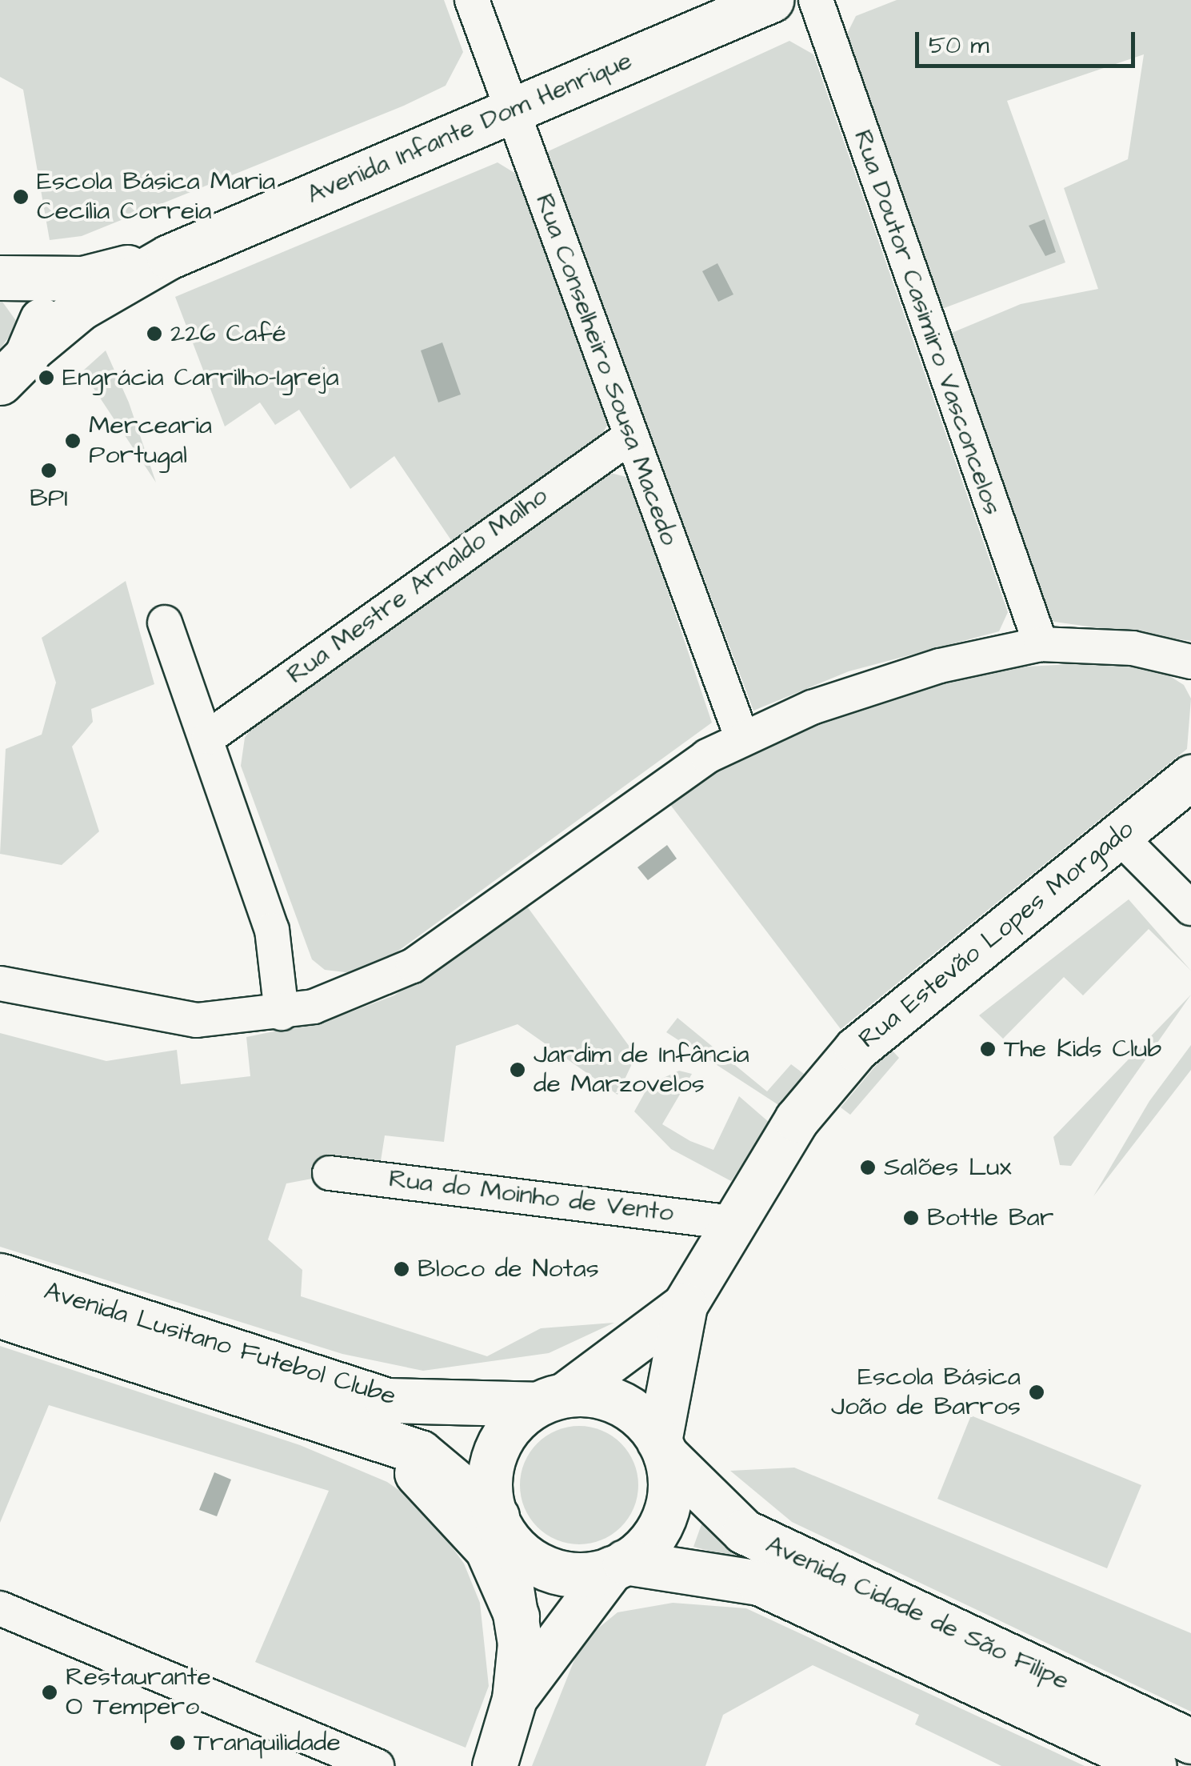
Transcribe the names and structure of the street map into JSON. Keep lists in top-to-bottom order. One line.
{"streets":{"main road":["Avenida Infante Dom Henrique","Rua Estevão Lopes Morgado","Avenida Lusitano Futebol Clube","Avenida Cidade de São Filipe"],"street":["Rua Doutor Casimiro Vasconcelos","Rua Conselheiro Sousa Macedo","Rua Mestre Arnaldo Malho","Rua do Moinho de Vento"]},"crossings":[["Avenida Infante Dom Henrique","Rua Conselheiro Sousa Macedo"],["Rua Conselheiro Sousa Macedo","Rua Mestre Arnaldo Malho"],["Rua Estevão Lopes Morgado","Rua do Moinho de Vento"],["Rua Estevão Lopes Morgado","Avenida Lusitano Futebol Clube"],["Rua Estevão Lopes Morgado","Avenida Cidade de São Filipe"],["Avenida Lusitano Futebol Clube","Avenida Cidade de São Filipe"]],"places":["Escola Básica Maria Cecília Correia","226 Café","Engrácia Carrilho-Igreja","Mercearia Portugal","BPI","The Kids Club","Jardim de Infância de Marzovelos","Salões Lux","Bottle Bar","Bloco de Notas","Escola Básica João de Barros","Restaurante O Tempero","Tranquilidade"],"scale_bar":"50 m"}
